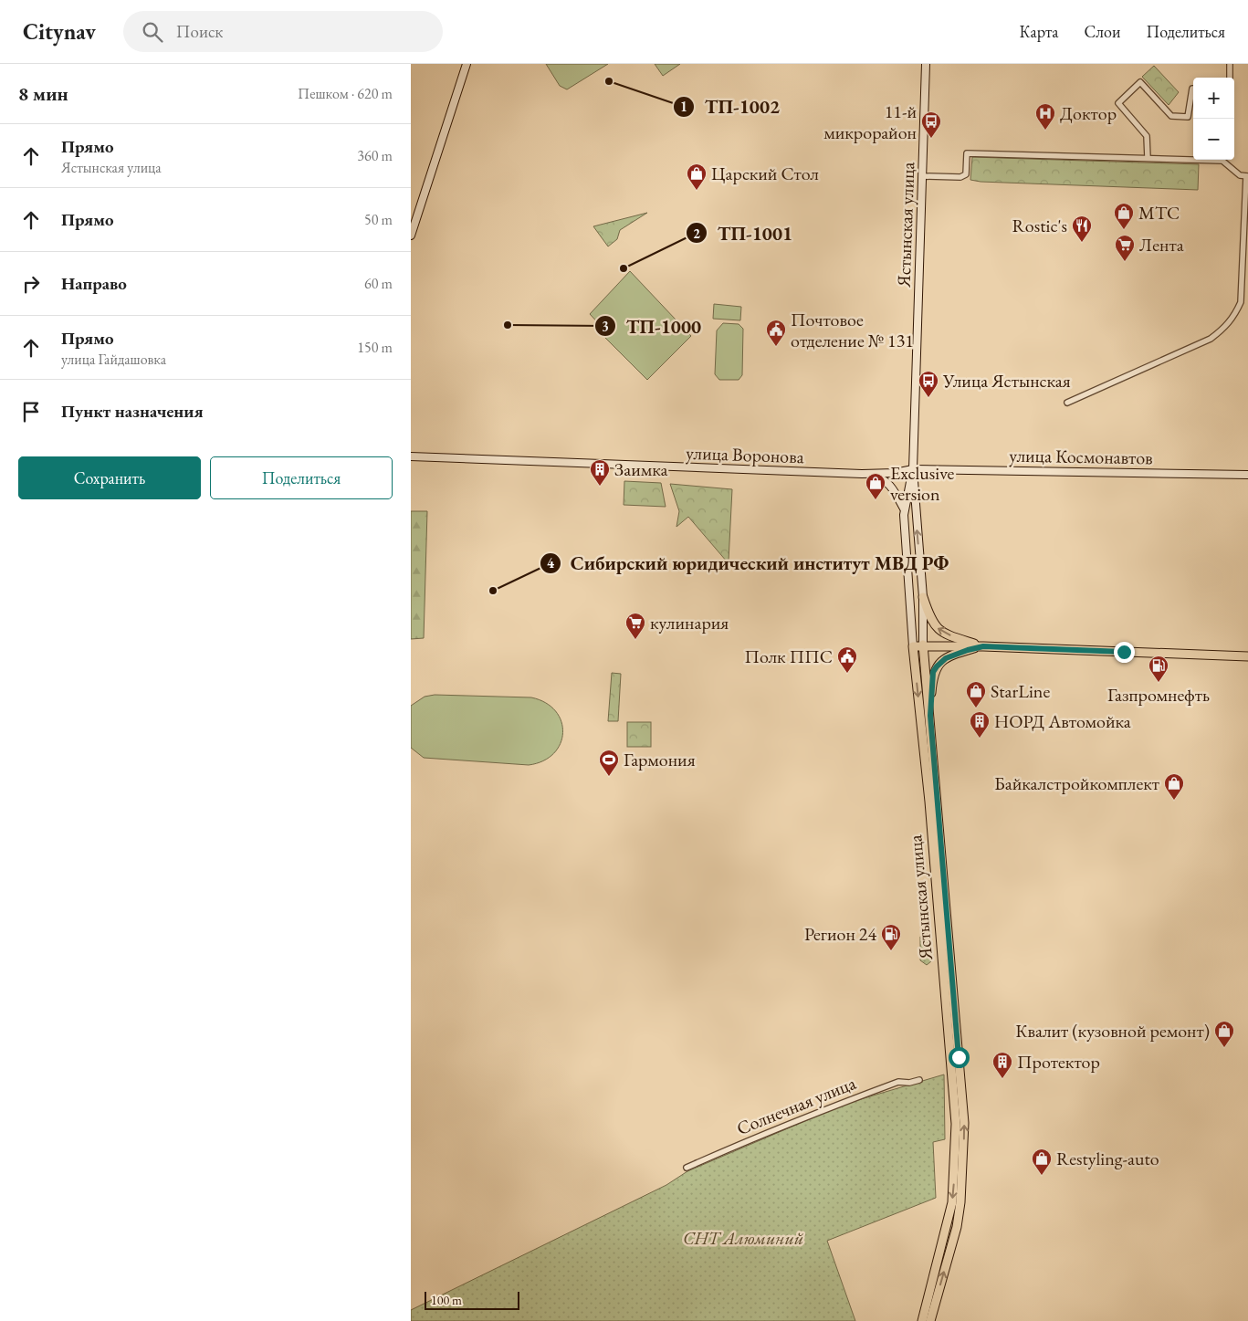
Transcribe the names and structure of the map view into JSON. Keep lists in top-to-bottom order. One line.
{"streets":{"main road":["Ястынская улица","улица Воронова","улица Космонавтов"],"street":["Солнечная улица"]},"crossings":[["Ястынская улица","улица Воронова"],["Ястынская улица","улица Космонавтов"],["улица Воронова","улица Космонавтов"]],"parks":["СНТ Алюминий"],"places":{"other":["ТП-1002","ТП-1001","ТП-1000","Сибирский юридический институт МВД РФ"],"hospital":["Доктор"],"bus stop":["11-й микрорайон","Улица Ястынская"],"shop":["Царский Стол","МТС","Exclusive version","StarLine","Байкалстройкомплект","Квалит (кузовной ремонт)","Restyling-auto"],"restaurant":["Rostic's"],"supermarket":["Лента","кулинария"],"public building":["Почтовое отделение № 131","Полк ППС"],"building":["Заимка","НОРД Автомойка","Протектор"],"fuel station":["Газпромнефть","Регион 24"],"sports":["Гармония"]},"scale_bar":"100 m","page":{"header":"Citynav","search":"Поиск","nav":["Карта","Слои","Поделиться"],"heading":["8 мин","Пешком · 620 m"],"map_buttons":["+","−"],"list":[["Прямо","Ястынская улица","360 m"],["Прямо","50 m"],["Направо","60 m"],["Прямо","улица Гайдашовка","150 m"],"Пункт назначения"],"buttons":["Сохранить","Поделиться"],"scale":"100 m"}}
